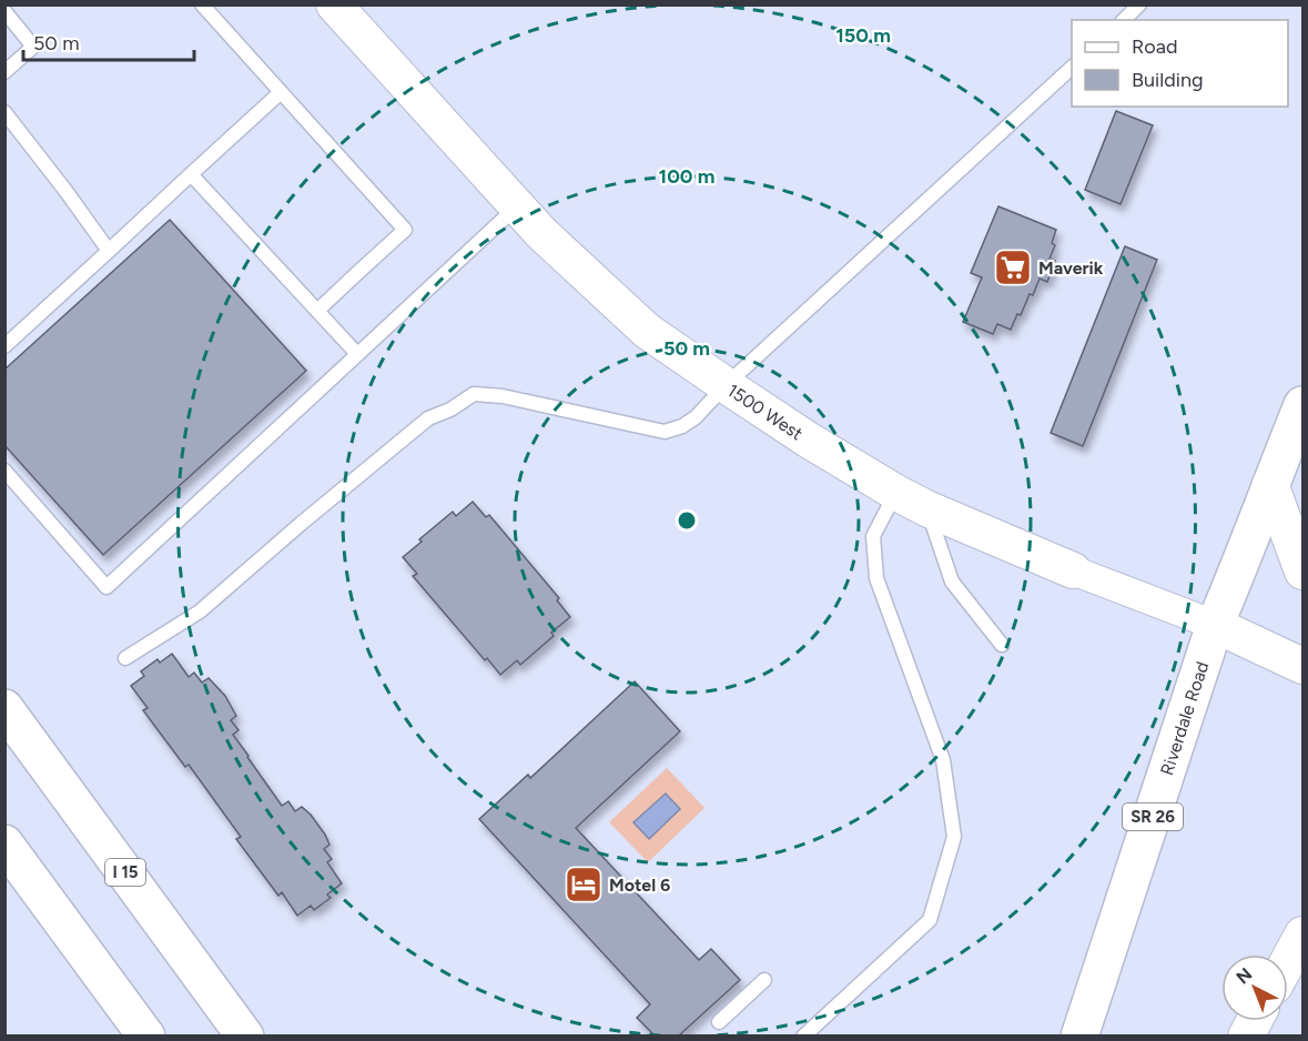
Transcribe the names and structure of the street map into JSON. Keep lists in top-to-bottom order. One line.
{"streets":{"main road":["Riverdale Road","SR 26","I 15"],"street":["1500 West"]},"crossings":[["1500 West","Riverdale Road"]],"places":{"supermarket":["Maverik"],"hotel":["Motel 6"]},"legend":["Road","Building"],"scale_bar":"50 m","north":"top left","rings":["150 m","100 m","50 m"]}
